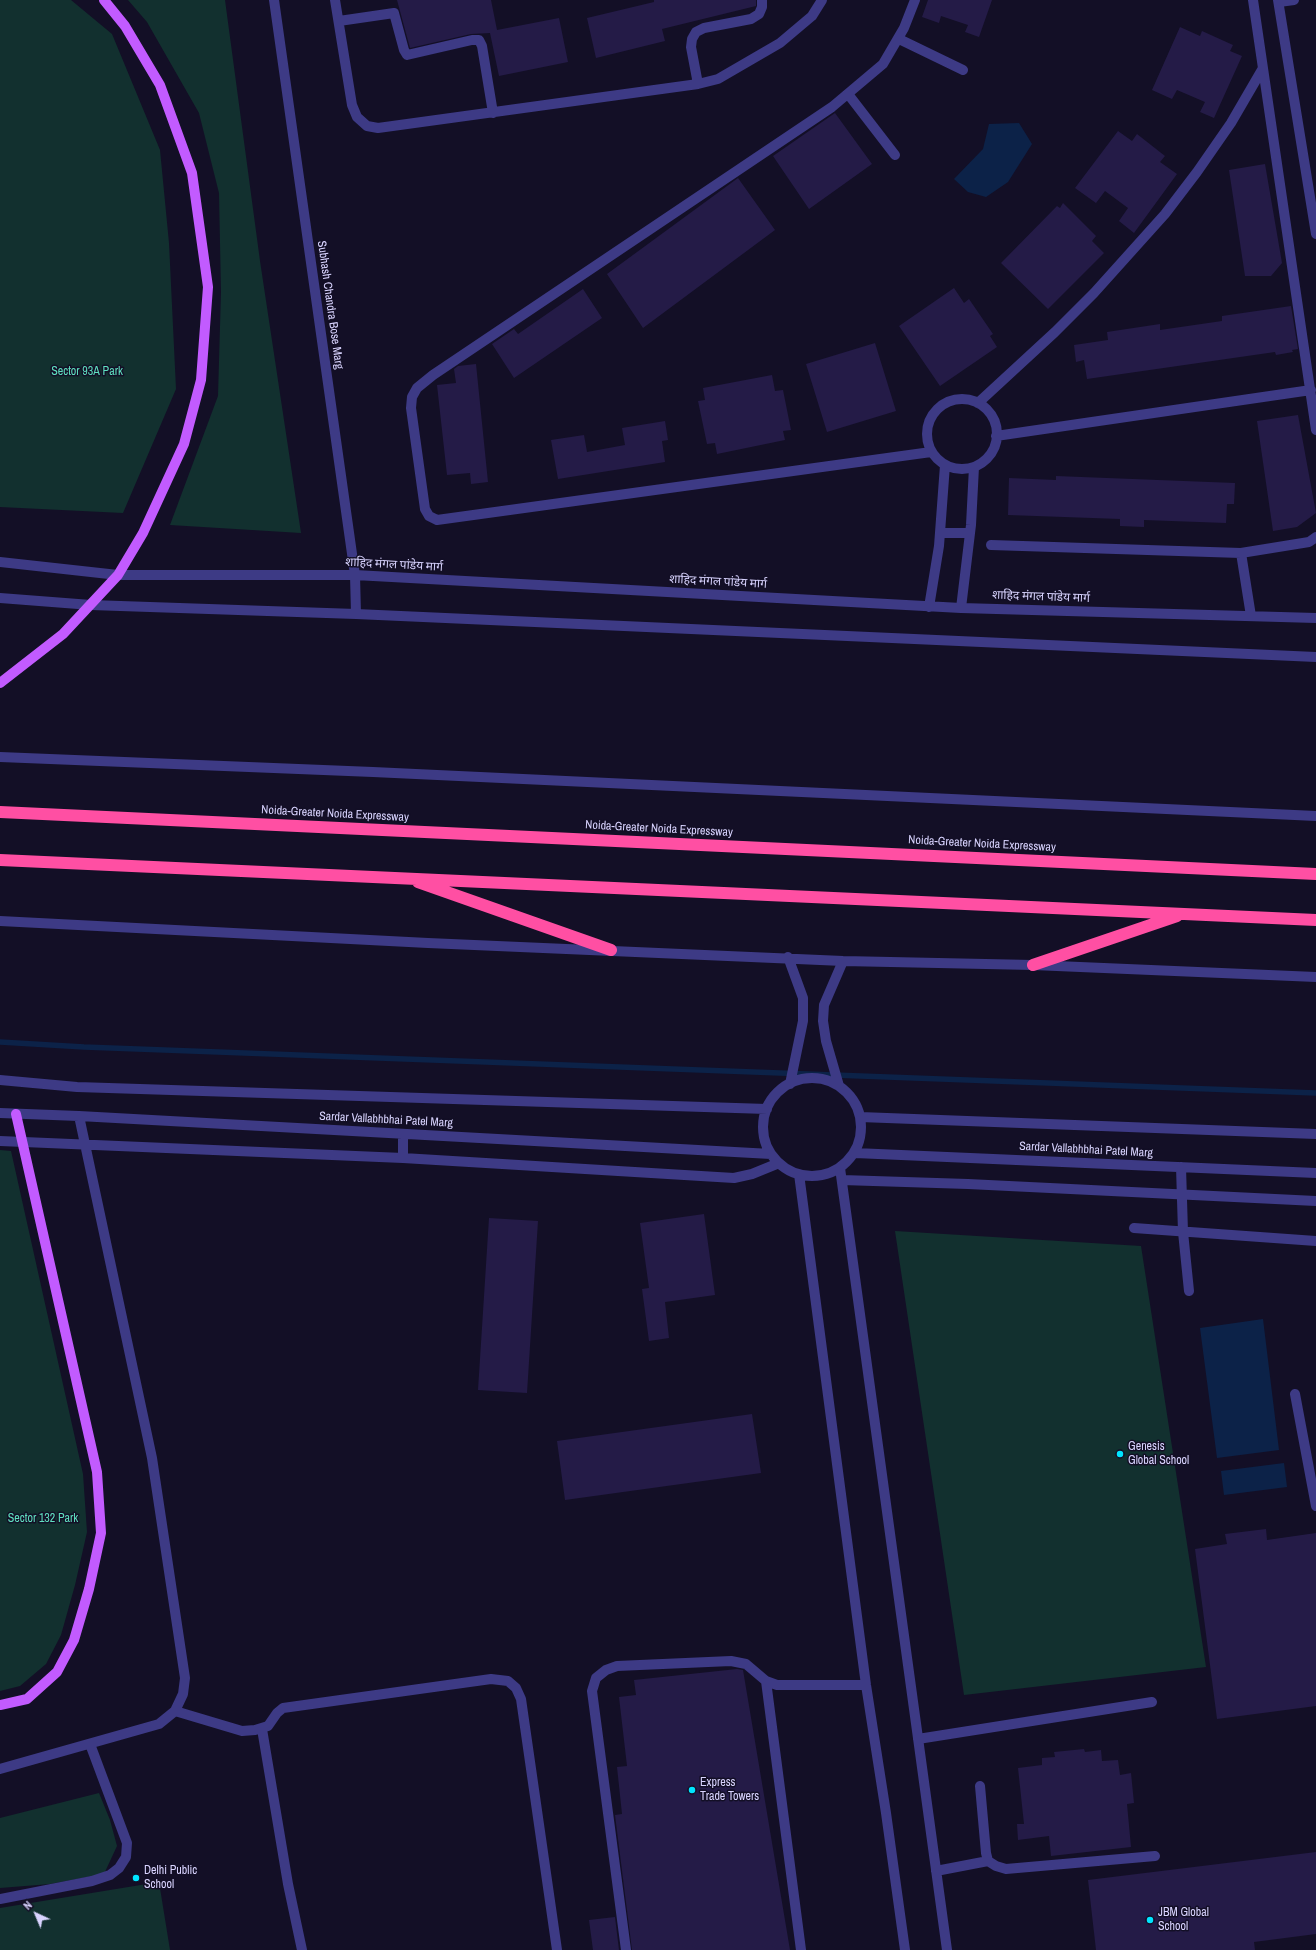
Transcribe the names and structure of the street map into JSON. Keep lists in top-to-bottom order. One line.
{"streets":{"highway":["Noida-Greater Noida Expressway"],"street":["Subhash Chandra Bose Marg","शाहिद मंगल पांडेय मार्ग","Sardar Vallabhbhai Patel Marg"]},"crossings":[["Subhash Chandra Bose Marg","शाहिद मंगल पांडेय मार्ग"]],"parks":["Sector 93A Park","Sector 132 Park"],"places":["Genesis Global School","Express Trade Towers","Delhi Public School","JBM Global School"],"north":"top left"}
